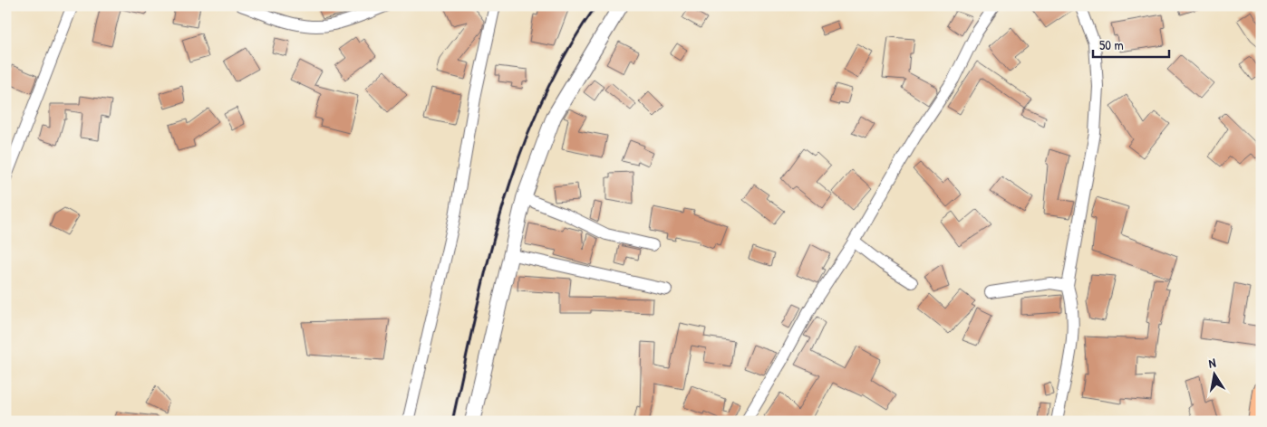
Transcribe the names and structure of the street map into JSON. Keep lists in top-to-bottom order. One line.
{"scale_bar":"50 m","north":"top"}
